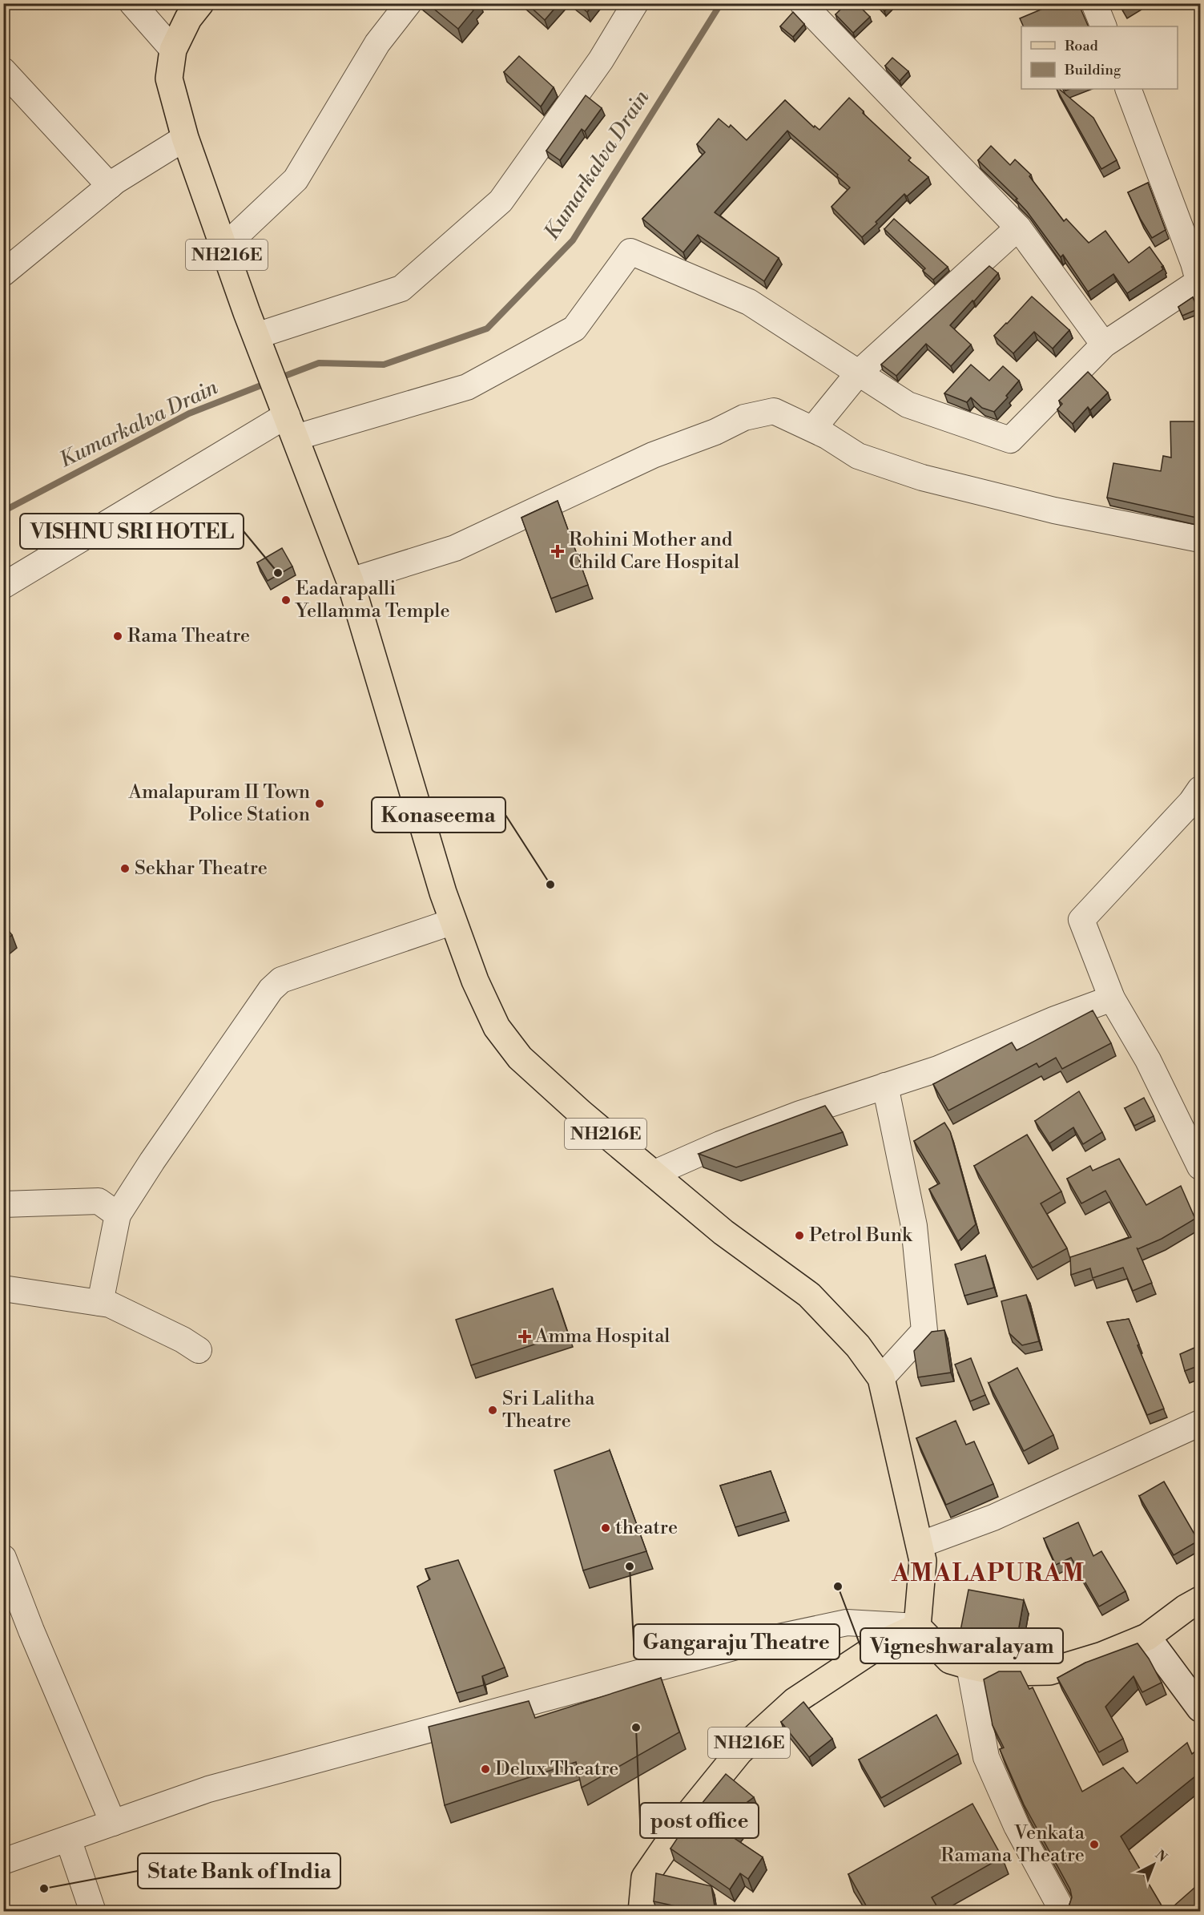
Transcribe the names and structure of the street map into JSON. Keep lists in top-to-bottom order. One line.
{"streets":{"main road":["NH216E"]},"districts":["AMALAPURAM"],"water":["Kumarkalva Drain"],"places":{"health":["Rohini Mother and Child Care Hospital","Amma Hospital"],"other":["VISHNU SRI HOTEL","Eadarapalli Yellamma Temple","Rama Theatre","Amalapuram II Town Police Station","Sekhar Theatre","Konaseema","Petrol Bunk","Sri Lalitha Theatre","theatre","Gangaraju Theatre","Vigneshwaralayam","post office","Delux Theatre","Venkata Ramana Theatre","State Bank of India"]},"legend":["Road","Building"],"north":"top right"}
